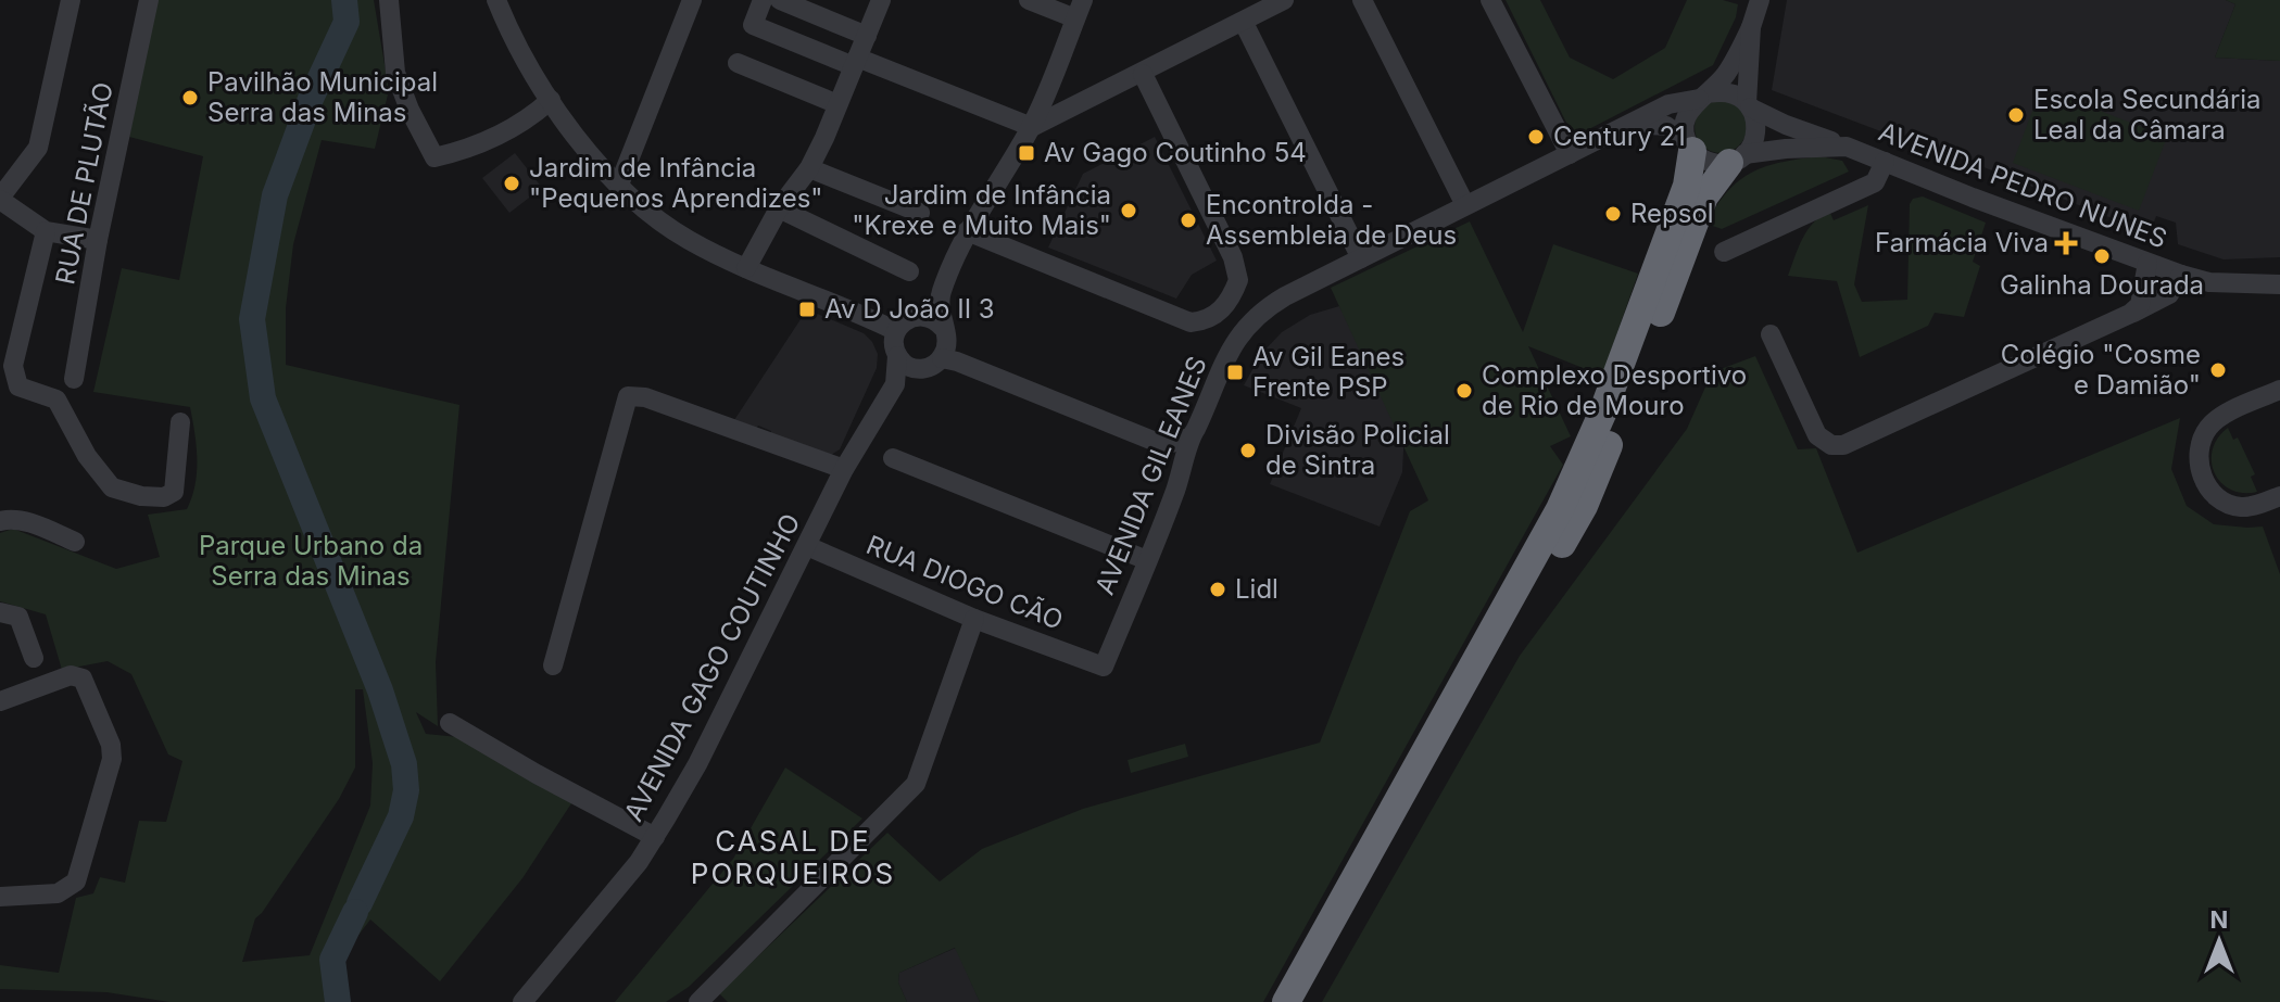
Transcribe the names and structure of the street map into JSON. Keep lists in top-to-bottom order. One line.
{"streets":{"street":["RUA DE PLUTÃO","AVENIDA PEDRO NUNES","AVENIDA GIL EANES","RUA DIOGO CÃO","AVENIDA GAGO COUTINHO"]},"crossings":[["AVENIDA PEDRO NUNES","AVENIDA GIL EANES"],["AVENIDA GIL EANES","RUA DIOGO CÃO"],["RUA DIOGO CÃO","AVENIDA GAGO COUTINHO"]],"districts":["CASAL DE PORQUEIROS"],"parks":["Parque Urbano da Serra das Minas"],"places":{"other":["Pavilhão Municipal Serra das Minas","Escola Secundária Leal da Câmara","Century 21","Jardim de Infância \"Pequenos Aprendizes\"","Jardim de Infância \"Krexe e Muito Mais\"","Repsol","EncontroIda - Assembleia de Deus","Galinha Dourada","Colégio \"Cosme e Damião\"","Complexo Desportivo de Rio de Mouro","Divisão Policial de Sintra","Lidl"],"transit":["Av Gago Coutinho 54","Av D João II 3","Av Gil Eanes Frente PSP"],"health":["Farmácia Viva"]},"north":"top"}
